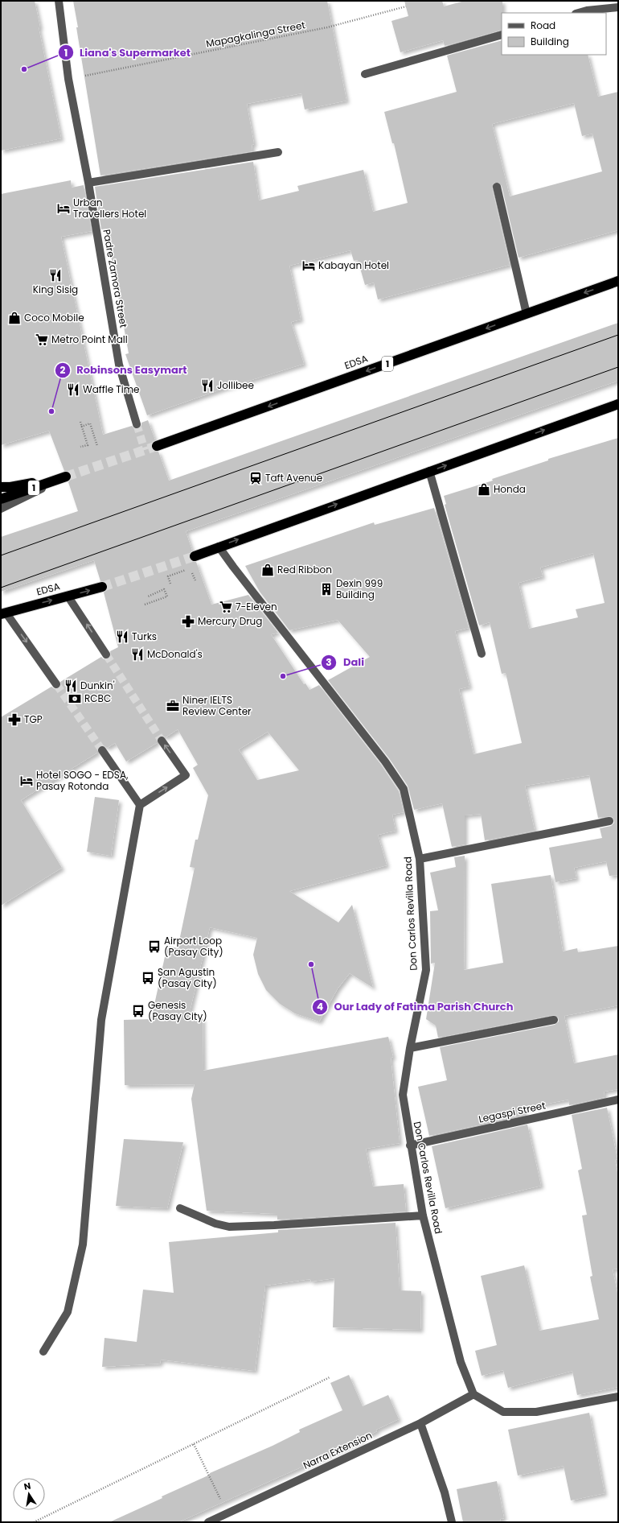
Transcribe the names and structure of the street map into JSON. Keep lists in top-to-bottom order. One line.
{"streets":{"highway":["EDSA","1"],"street":["Padre Zamora Street","Don Carlos Revilla Road","Legaspi Street","Narra Extension"],"path":["Mapagkalinga Street"]},"crossings":[["Mapagkalinga Street","Padre Zamora Street"],["Don Carlos Revilla Road","Legaspi Street"],["Don Carlos Revilla Road","Narra Extension"]],"places":{"other":["Liana's Supermarket","Robinsons Easymart","Dali","Our Lady of Fatima Parish Church"],"hotel":["Urban Travellers Hotel","Kabayan Hotel","Hotel SOGO - EDSA, Pasay Rotonda"],"restaurant":["King Sisig","Jollibee","Waffle Time","Turks","McDonald's","Dunkin'"],"shop":["Coco Mobile","Honda","Red Ribbon"],"supermarket":["Metro Point Mall","7-Eleven"],"station":["Taft Avenue"],"building":["Dexin 999 Building"],"pharmacy":["Mercury Drug","TGP"],"bank":["RCBC"],"office":["Niner IELTS Review Center"],"bus stop":["Airport Loop (Pasay City)","San Agustin (Pasay City)","Genesis (Pasay City)"]},"legend":["Road","Building"],"north":"top"}
